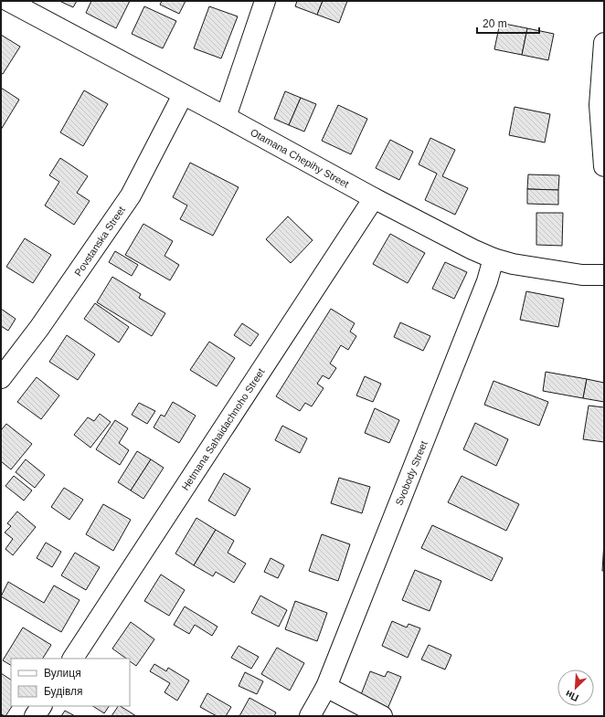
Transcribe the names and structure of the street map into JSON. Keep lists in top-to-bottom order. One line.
{"streets":{"street":["Otamana Chepihy Street","Povstanska Street","Hetmana Sahaidachnoho Street","Svobody Street"]},"crossings":[["Otamana Chepihy Street","Povstanska Street"],["Otamana Chepihy Street","Hetmana Sahaidachnoho Street"],["Otamana Chepihy Street","Svobody Street"]],"legend":["Вулиця","Будівля"],"scale_bar":"20 m","north":"bottom left"}
